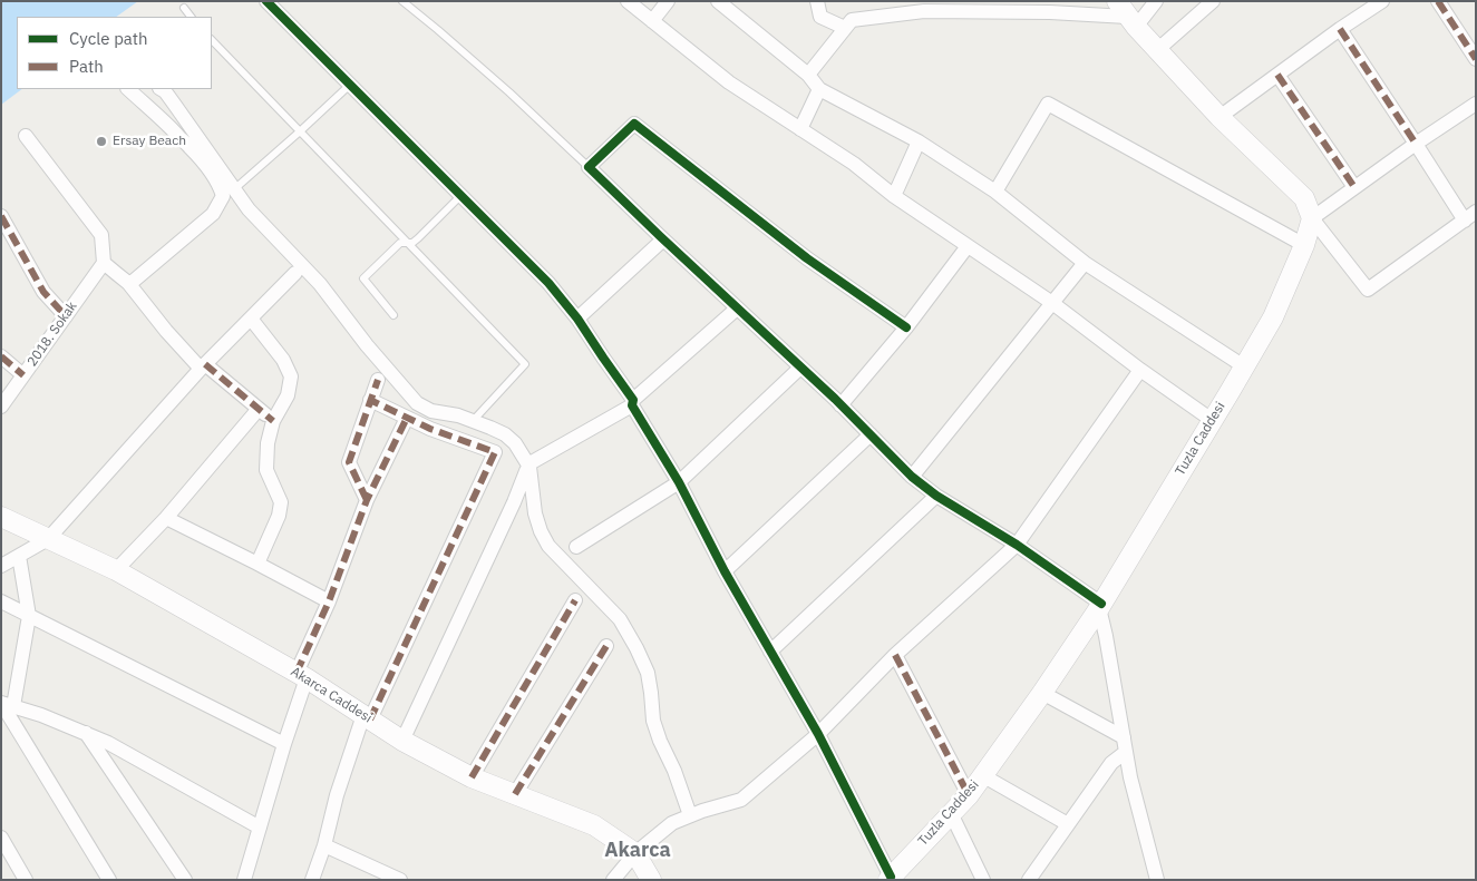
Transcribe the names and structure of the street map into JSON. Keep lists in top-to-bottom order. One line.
{"streets":{"main road":["Tuzla Caddesi","Akarca Caddesi"],"street":["2018. Sokak"]},"districts":["Akarca"],"places":["Ersay Beach"],"legend":["Cycle path","Path"]}
